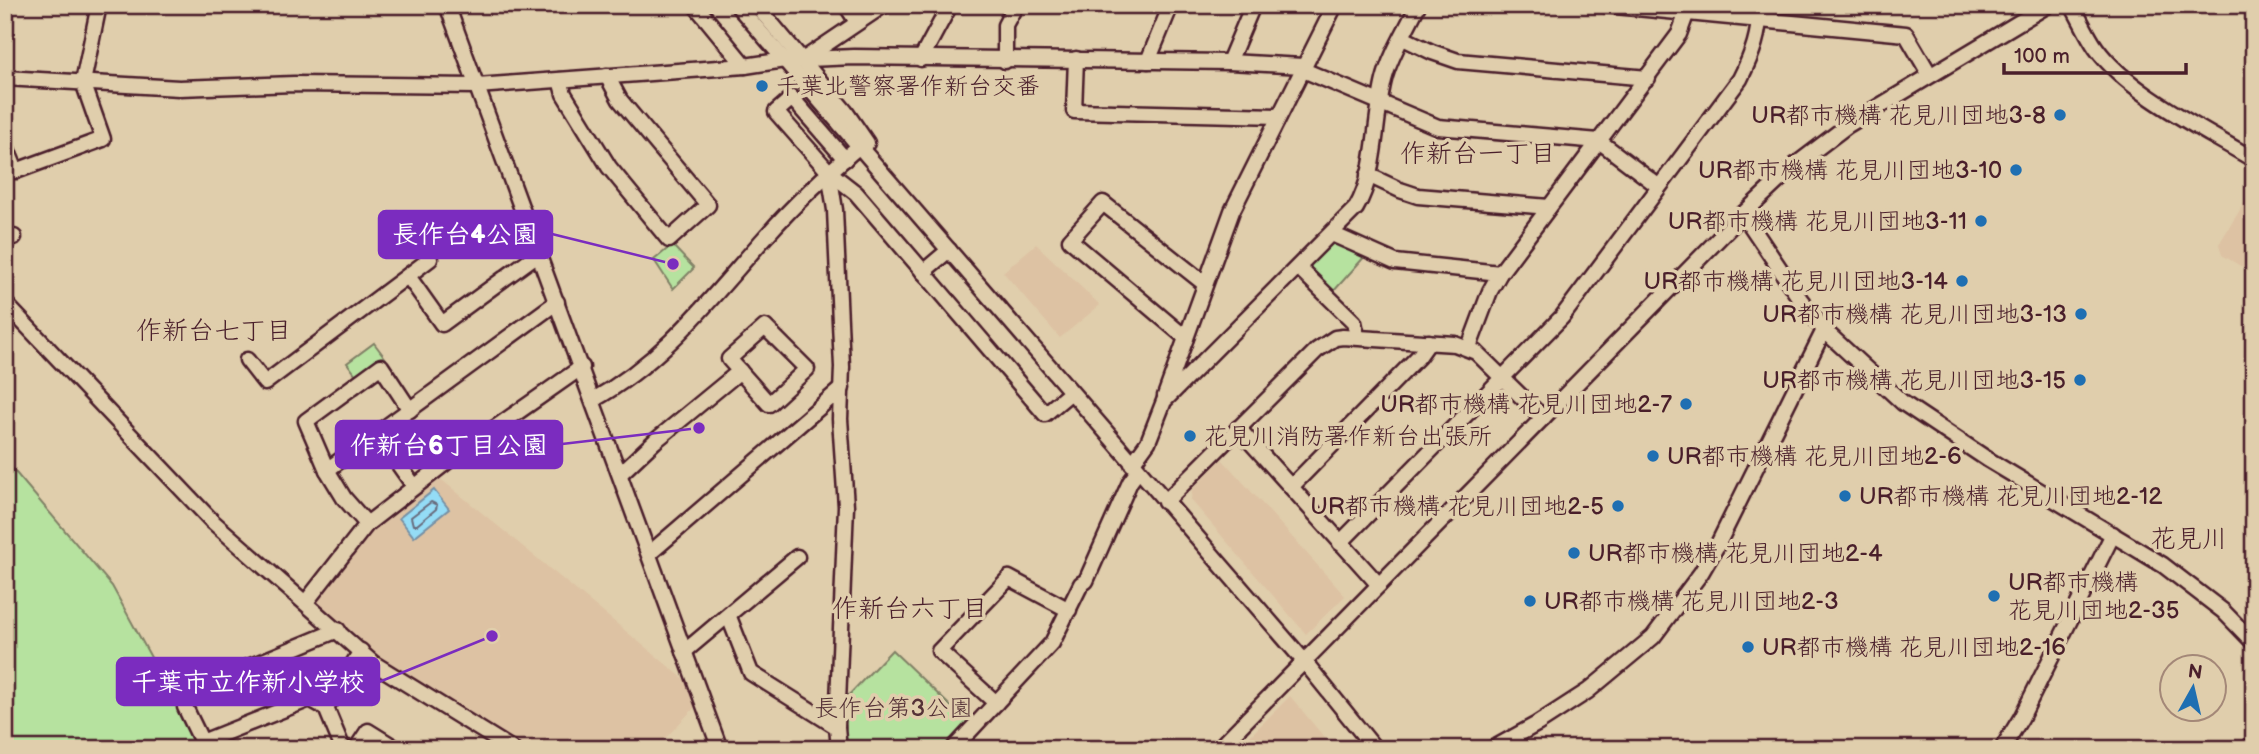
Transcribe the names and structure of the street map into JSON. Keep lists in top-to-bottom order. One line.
{"districts":["作新台一丁目","作新台七丁目","花見川","作新台六丁目"],"parks":["長作台第3公園"],"places":["千葉北警察署作新台交番","UR都市機構 花見川団地3-8","UR都市機構 花見川団地3-10","UR都市機構 花見川団地3-11","長作台4公園","UR都市機構 花見川団地3-14","UR都市機構 花見川団地3-13","UR都市機構 花見川団地3-15","UR都市機構 花見川団地2-7","作新台6丁目公園","花見川消防署作新台出張所","UR都市機構 花見川団地2-6","UR都市機構 花見川団地2-12","UR都市機構 花見川団地2-5","UR都市機構 花見川団地2-4","UR都市機構 花見川団地2-35","UR都市機構 花見川団地2-3","千葉市立作新小学校","UR都市機構 花見川団地2-16"],"scale_bar":"100 m","north":"top"}
